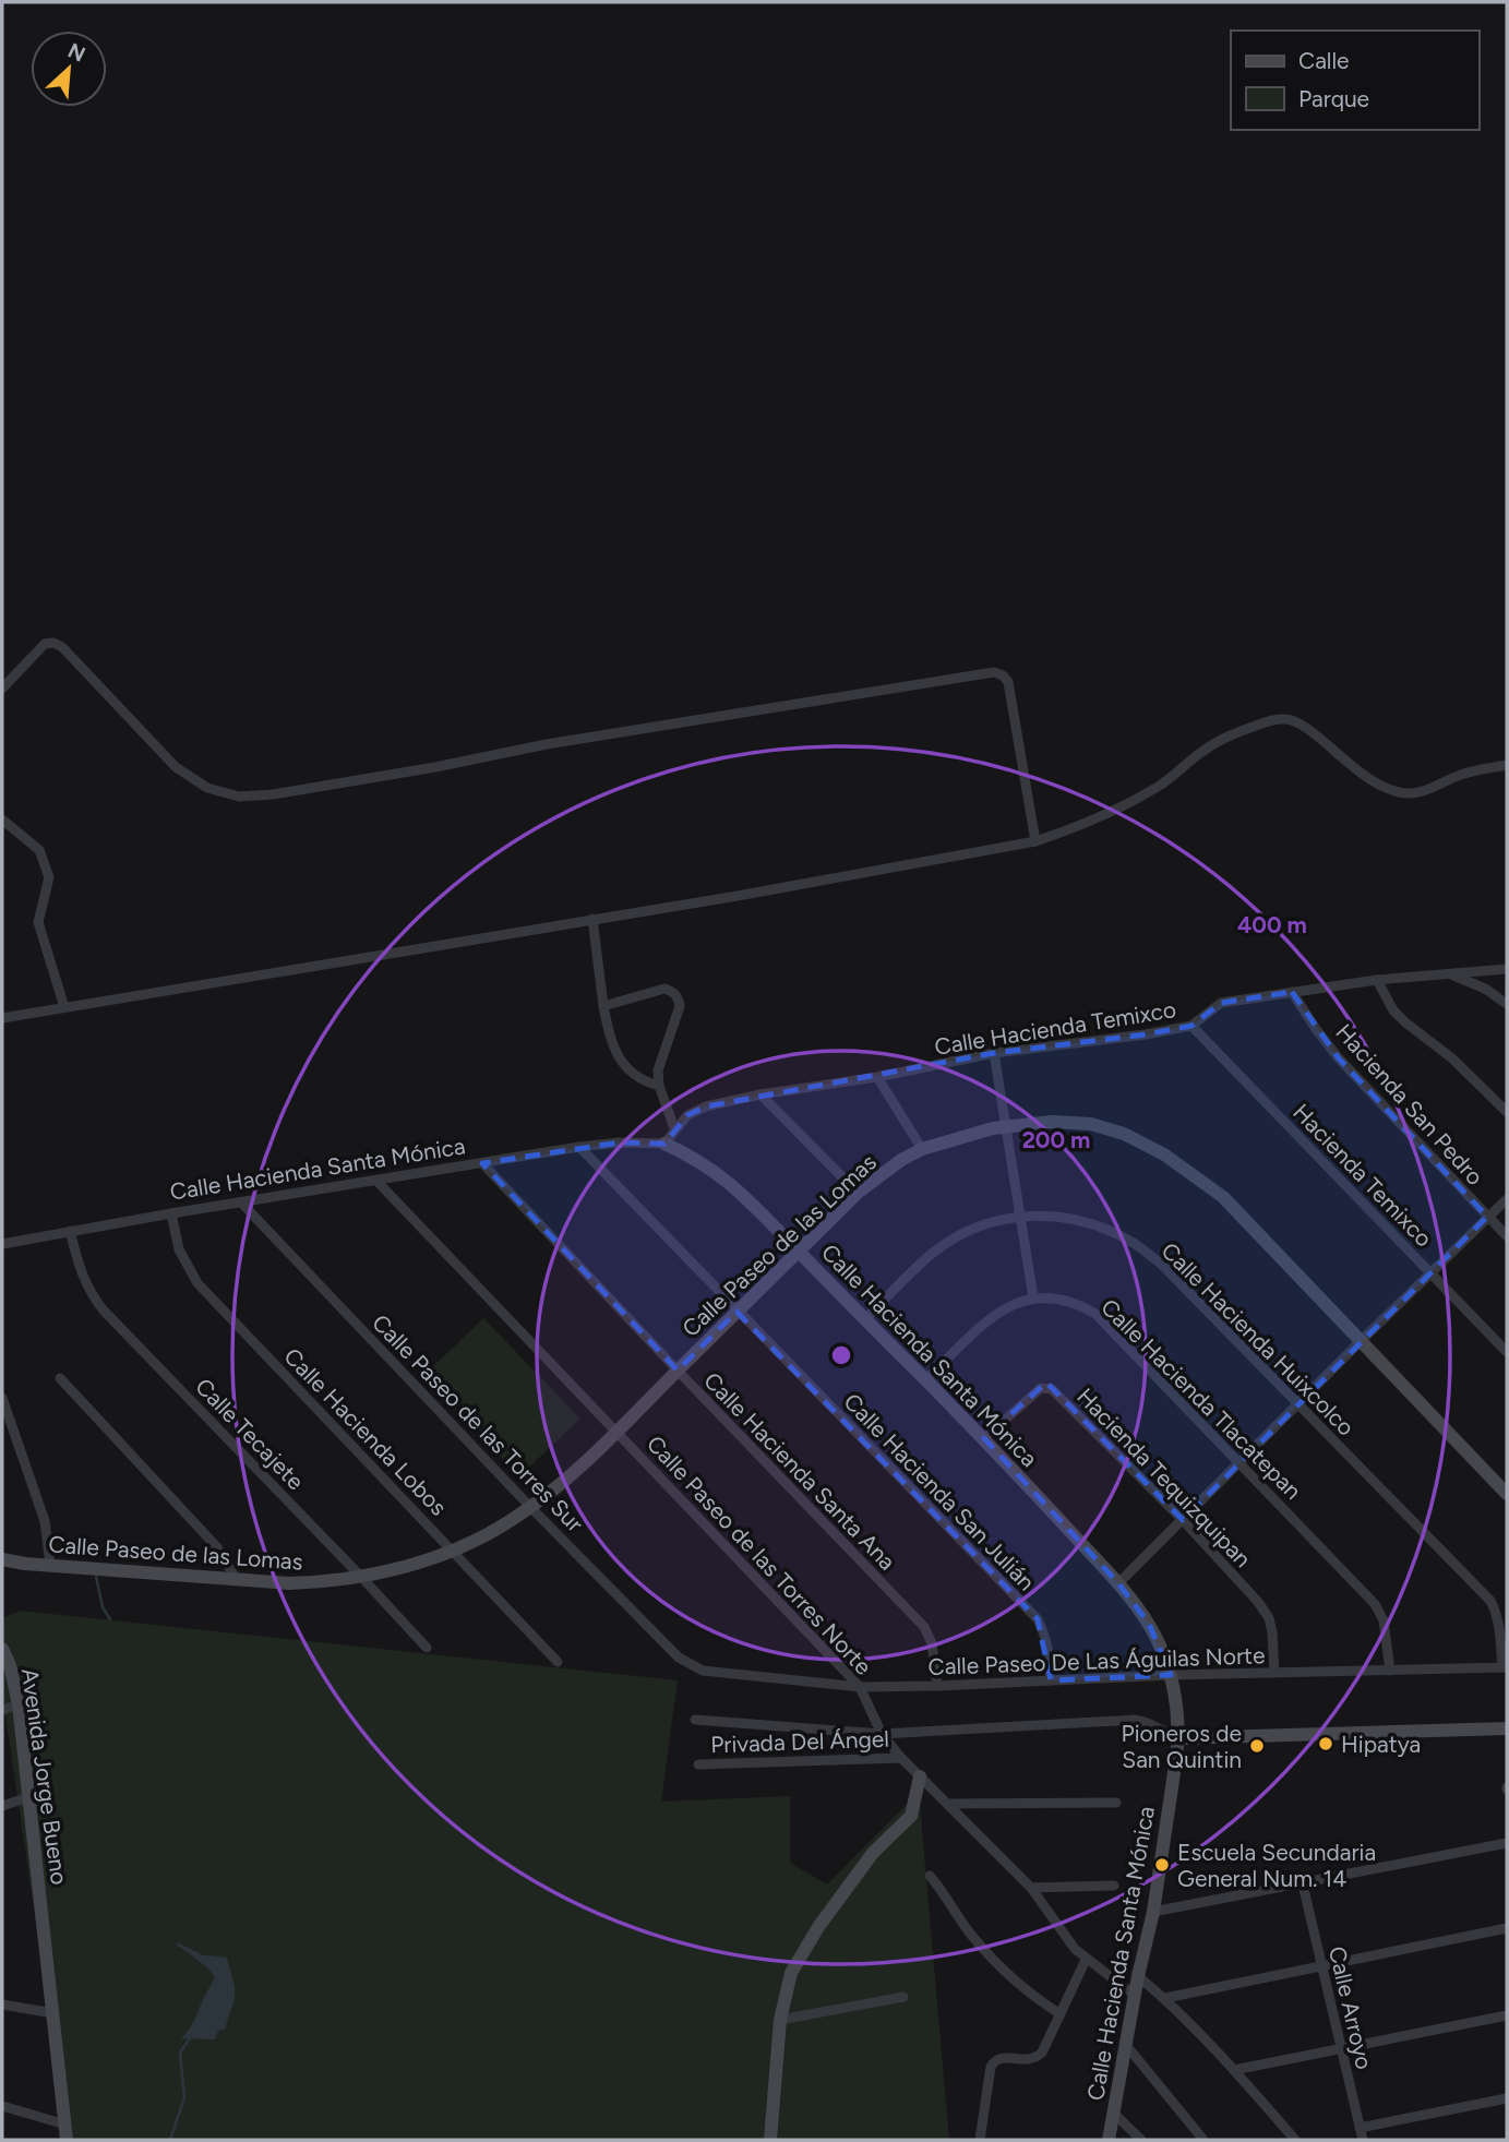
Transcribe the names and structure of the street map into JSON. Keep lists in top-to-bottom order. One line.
{"streets":{"street":["Calle Hacienda Temixco","Hacienda San Pedro","Calle Hacienda Santa Mónica","Hacienda Temixco","Calle Paseo de las Lomas","Calle Hacienda Huixcolco","Calle Hacienda Tlacatepan","Calle Paseo de las Torres Sur","Calle Hacienda Lobos","Calle Tecajete","Calle Hacienda Santa Ana","Hacienda Tequizquipan","Calle Hacienda San Julián","Calle Paseo de las Torres Norte","Calle Paseo De Las Águilas Norte","Privada Del Ángel","Avenida Jorge Bueno","Calle Arroyo"]},"crossings":[["Calle Hacienda Temixco","Hacienda San Pedro"],["Calle Hacienda Temixco","Calle Hacienda Santa Mónica"],["Calle Hacienda Temixco","Hacienda Temixco"],["Calle Hacienda Santa Mónica","Calle Paseo de las Lomas"],["Calle Hacienda Santa Mónica","Calle Hacienda Huixcolco"],["Calle Hacienda Santa Mónica","Calle Hacienda Tlacatepan"],["Calle Hacienda Santa Mónica","Calle Paseo de las Torres Sur"],["Calle Hacienda Santa Mónica","Calle Hacienda Lobos"],["Calle Hacienda Santa Mónica","Calle Tecajete"],["Calle Hacienda Santa Mónica","Calle Hacienda Santa Ana"],["Calle Hacienda Santa Mónica","Hacienda Tequizquipan"],["Calle Hacienda Santa Mónica","Calle Hacienda San Julián"],["Calle Hacienda Santa Mónica","Calle Paseo de las Torres Norte"],["Calle Hacienda Santa Mónica","Calle Paseo De Las Águilas Norte"],["Calle Paseo de las Lomas","Calle Paseo de las Torres Sur"],["Calle Paseo de las Lomas","Calle Hacienda Lobos"],["Calle Paseo de las Lomas","Calle Tecajete"],["Calle Paseo de las Lomas","Calle Hacienda Santa Ana"],["Calle Paseo de las Lomas","Calle Hacienda San Julián"],["Calle Paseo de las Lomas","Calle Paseo de las Torres Norte"],["Calle Hacienda Huixcolco","Calle Paseo De Las Águilas Norte"],["Calle Hacienda Tlacatepan","Calle Paseo De Las Águilas Norte"],["Calle Paseo de las Torres Sur","Calle Paseo De Las Águilas Norte"],["Calle Hacienda Santa Ana","Calle Paseo De Las Águilas Norte"],["Hacienda Tequizquipan","Calle Paseo De Las Águilas Norte"],["Calle Hacienda San Julián","Calle Paseo De Las Águilas Norte"],["Calle Paseo de las Torres Norte","Calle Paseo De Las Águilas Norte"],["Calle Paseo de las Torres Norte","Privada Del Ángel"]],"places":["Hipatya","Pioneros de San Quintin","Escuela Secundaria General Num. 14"],"legend":["Calle","Parque"],"north":"top right","rings":["400 m","200 m"]}
